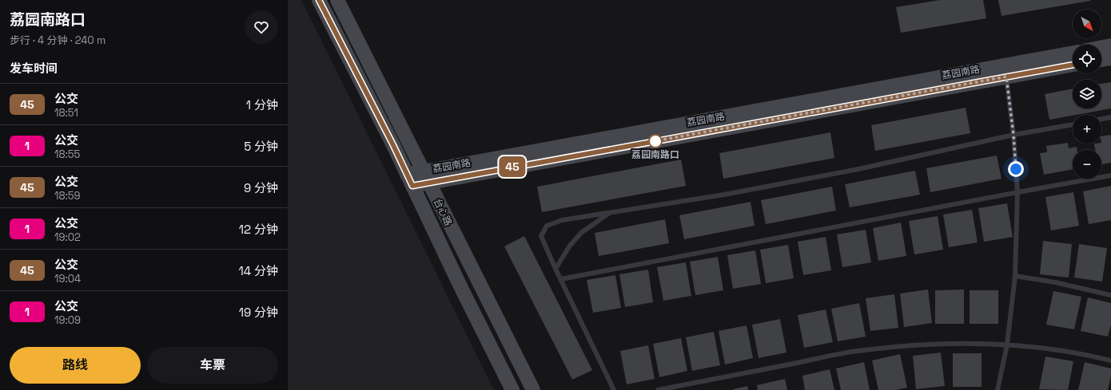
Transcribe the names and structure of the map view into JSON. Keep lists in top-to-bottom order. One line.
{"streets":{"main road":["荔园南路","台心路"]},"crossings":[["荔园南路","台心路"]],"places":["荔园南路口"],"lines":["bus line 45"],"north":"bottom right","page":{"heading":[["荔园南路口","步行 · 4 分钟 · 240 m"],"发车时间"],"on_map":"45","map_buttons":["+","−"],"list":[{"mark":"45","name":"公交","note":"18:51","value":"1 分钟"},{"mark":"1","name":"公交","note":"18:55","value":"5 分钟"},{"mark":"45","name":"公交","note":"18:59","value":"9 分钟"},{"mark":"1","name":"公交","note":"19:02","value":"12 分钟"},{"mark":"45","name":"公交","note":"19:04","value":"14 分钟"},{"mark":"1","name":"公交","note":"19:09","value":"19 分钟"}],"buttons":["路线","车票"]}}
